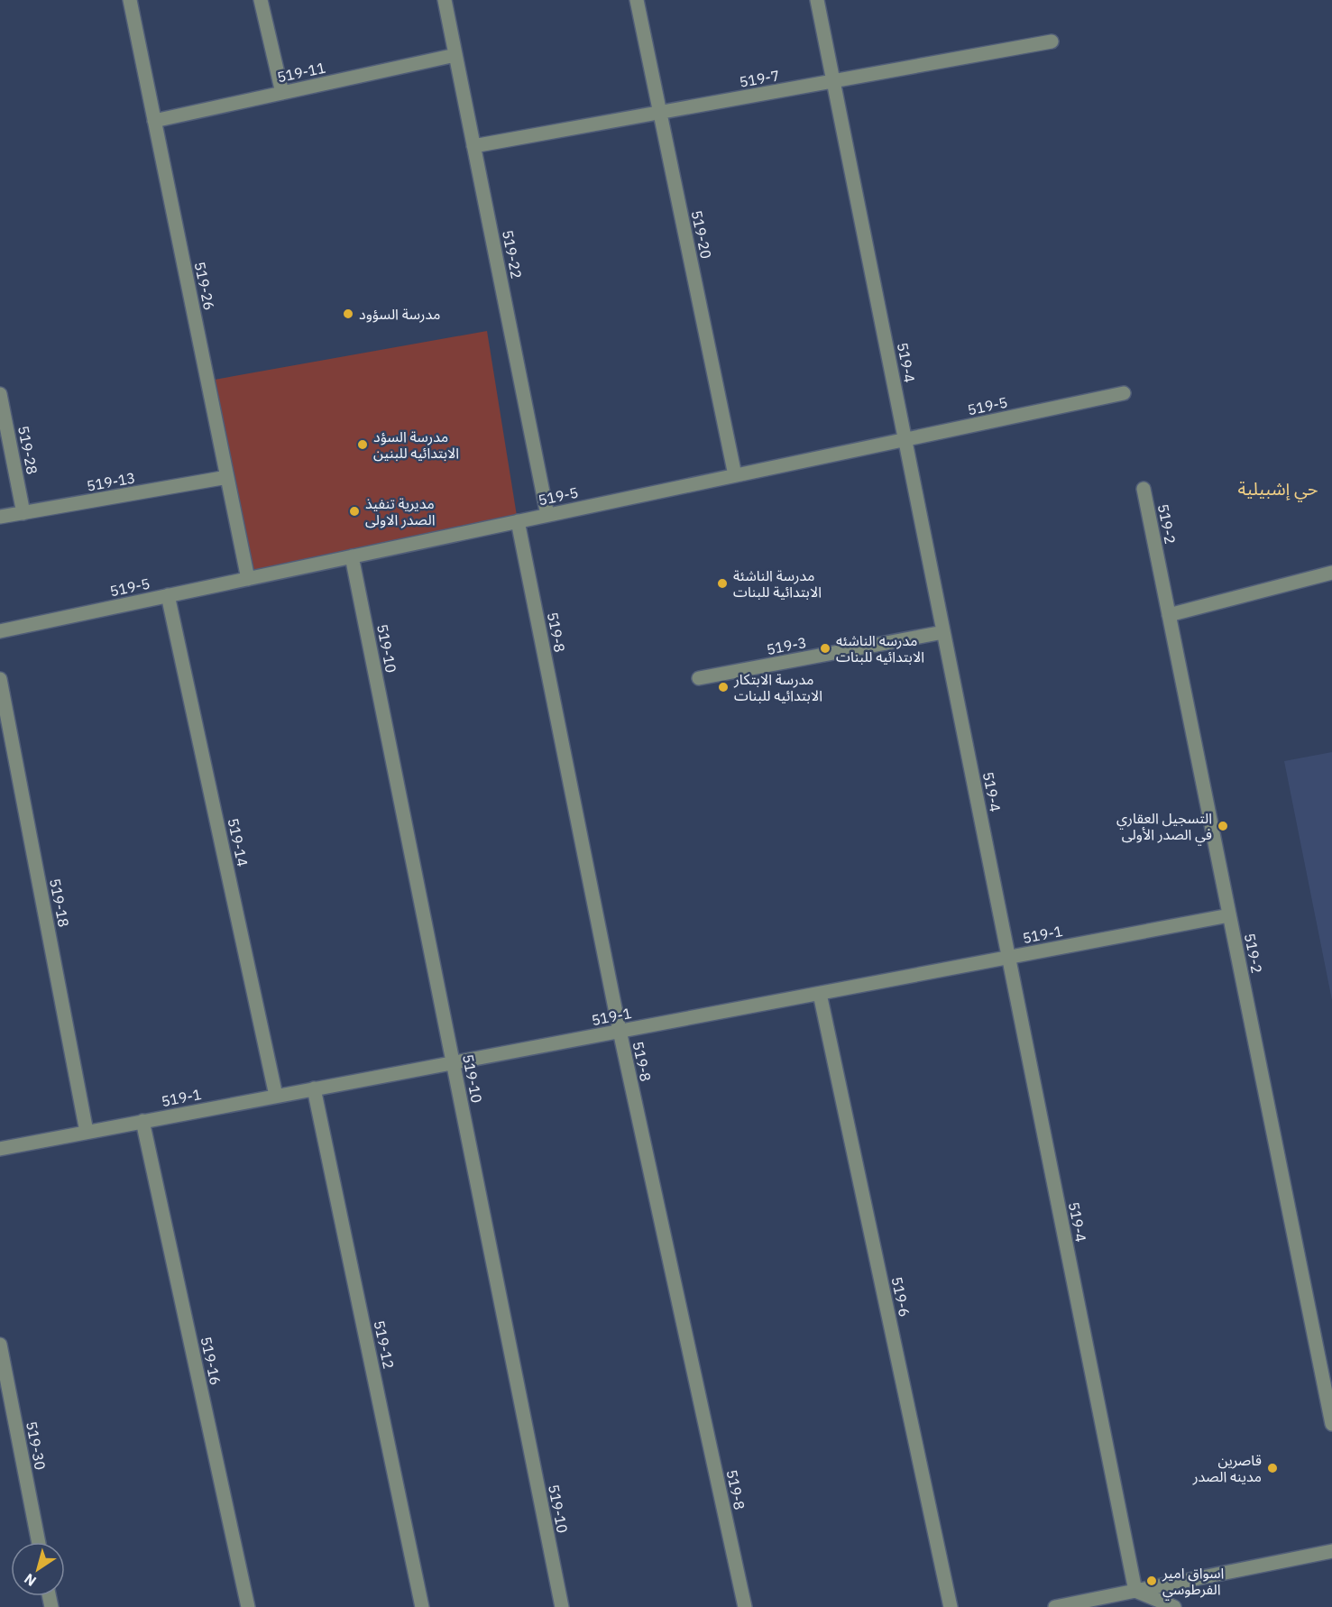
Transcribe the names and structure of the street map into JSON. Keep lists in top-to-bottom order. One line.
{"streets":{"street":["519-11","519-7","519-20","519-22","519-26","519-4","519-5","519-28","519-13","519-2","519-8","519-3","519-10","519-14","519-18","519-1","519-6","519-12","519-16","519-30"]},"crossings":[["519-11","519-22"],["519-11","519-26"],["519-7","519-20"],["519-7","519-22"],["519-7","519-4"],["519-20","519-5"],["519-22","519-5"],["519-26","519-5"],["519-26","519-13"],["519-4","519-5"],["519-4","519-3"],["519-4","519-1"],["519-5","519-8"],["519-5","519-10"],["519-5","519-14"],["519-28","519-13"],["519-2","519-1"],["519-8","519-1"],["519-10","519-1"],["519-14","519-1"],["519-18","519-1"],["519-1","519-6"],["519-1","519-12"],["519-1","519-16"]],"districts":["حي إشبيلية"],"places":["مدرسة السؤود","مدرسة السؤد الابتدائيه للبنين","مديرية تنفيذ الصدر الاولى","مدرسة الناشئة الابتدائية للبنات","مدرسه الناشئه الابتدائيه للبنات","مدرسة الابتكار الابتدائيه للبنات","التسجيل العقاري في الصدر الأولى","قاصرين مدينه الصدر","اسواق امير الفرطوسي"],"north":"bottom left"}
